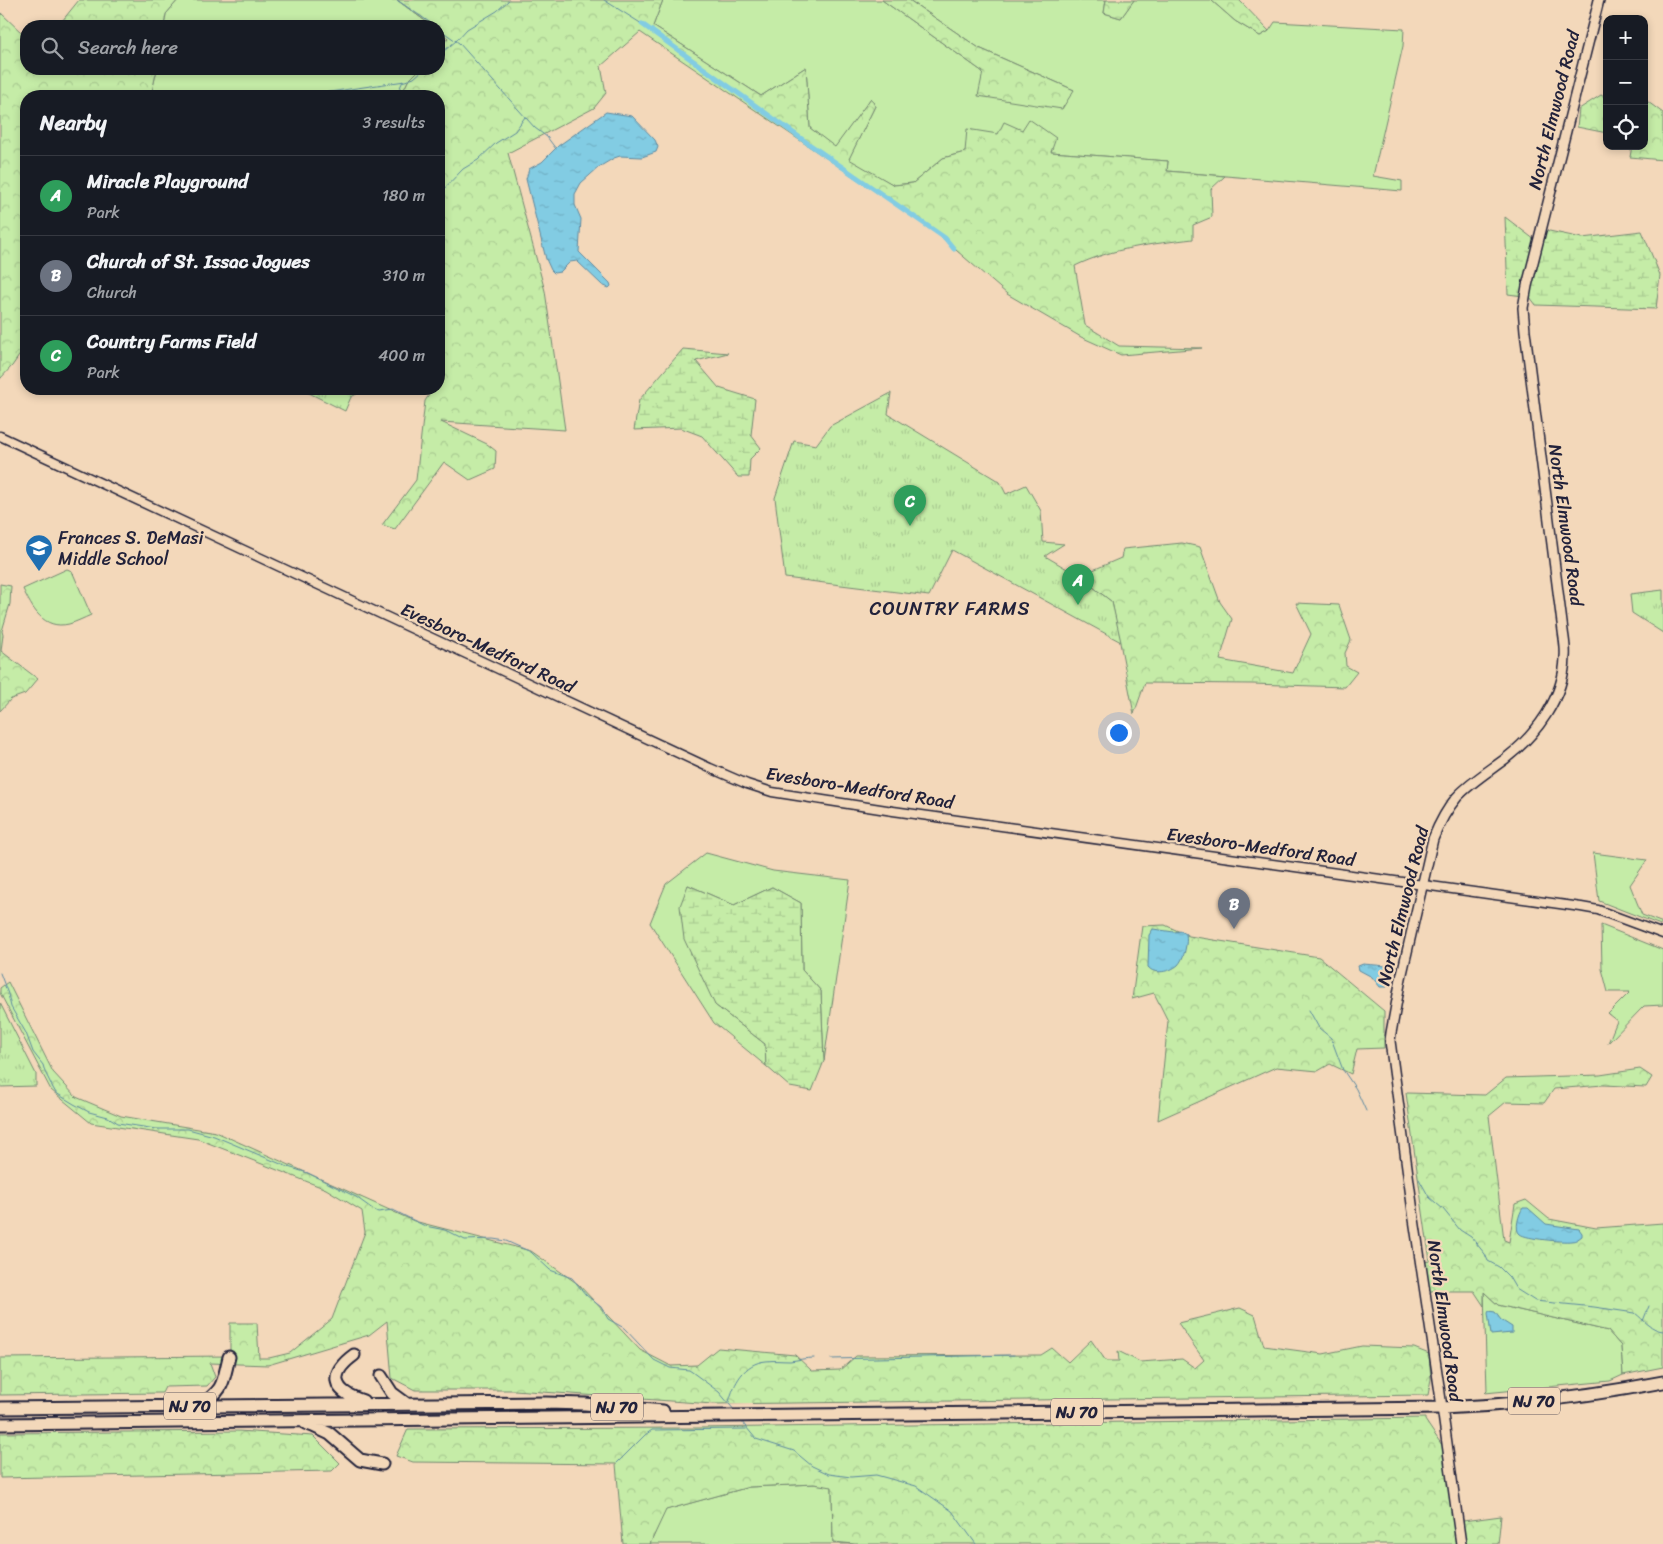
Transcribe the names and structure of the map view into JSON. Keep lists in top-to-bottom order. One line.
{"streets":{"highway":["NJ 70"],"main road":["North Elmwood Road"],"street":["Evesboro-Medford Road"]},"crossings":[["North Elmwood Road","Evesboro-Medford Road"],["North Elmwood Road","NJ 70"]],"districts":["COUNTRY FARMS"],"places":{"school or university":["Frances S. DeMasi Middle School"]},"page":{"map_buttons":["+","−"],"search":"Search here","heading":["Nearby","3 results"],"list":[{"mark":"A","name":"Miracle Playground","note":"Park","value":"180 m"},{"mark":"B","name":"Church of St. Issac Jogues","note":"Church","value":"310 m"},{"mark":"C","name":"Country Farms Field","note":"Park","value":"400 m"}],"pins":["C","A","B"]}}
